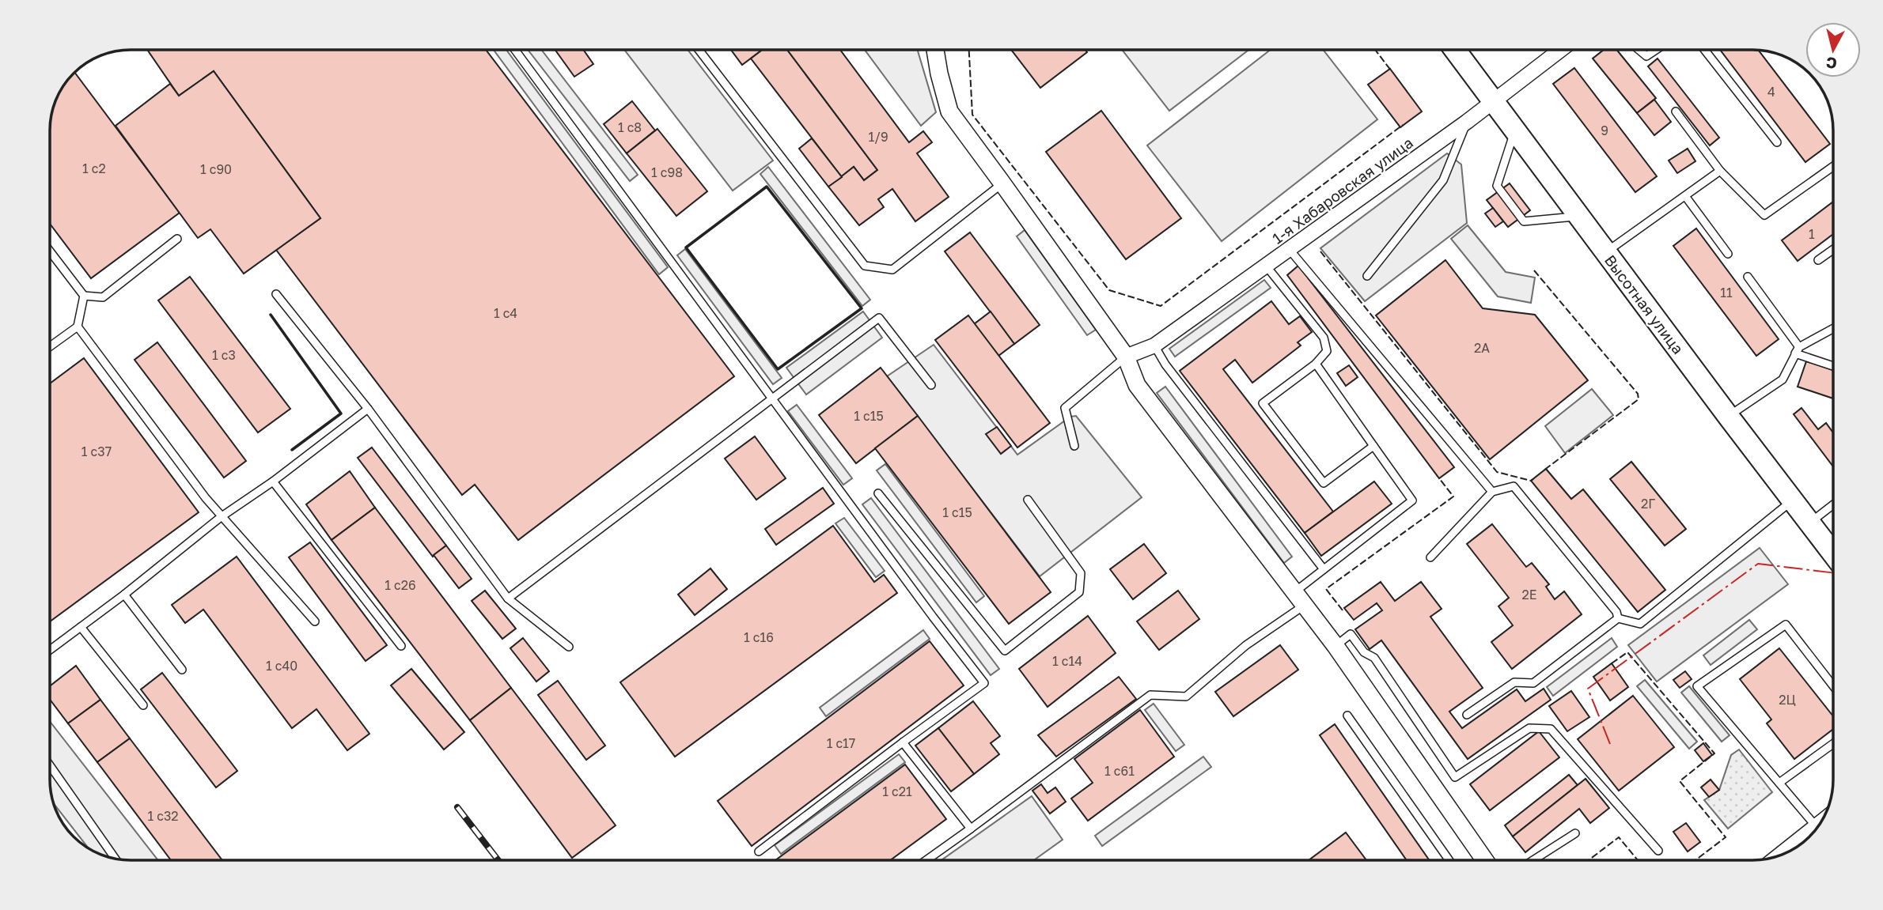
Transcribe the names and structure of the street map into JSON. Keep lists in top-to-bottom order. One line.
{"streets":{"main road":["Высотная улица"],"street":["1-я Хабаровская улица"]},"crossings":[["1-я Хабаровская улица","Высотная улица"]],"house_numbers":["4","1 с8","9","1/9","1 с2","1 с90","1 с98","1","11","1 с4","2А","1 с3","1 с15","1 с37","2Г","1 с15","1 с26","2Е","1 с16","1 с14","1 с40","2Ц","1 с17","1 с61","1 с21","1 с32"],"north":"bottom"}
